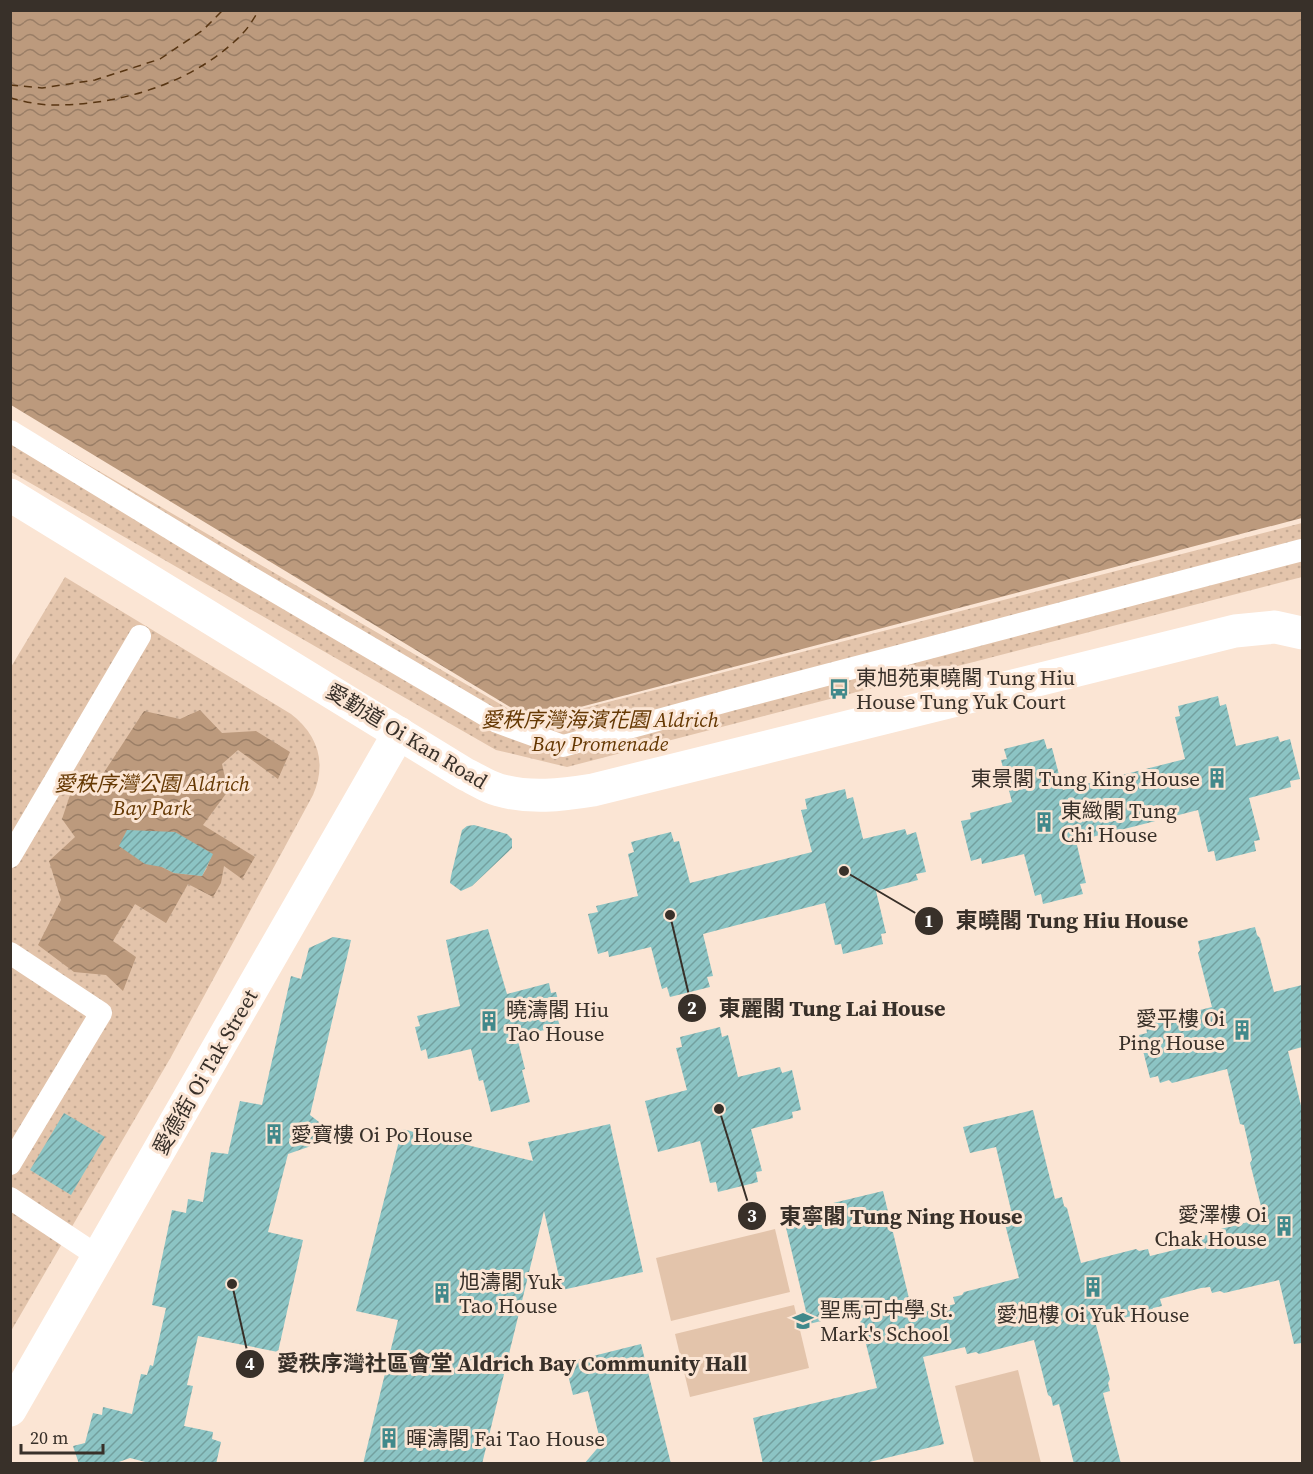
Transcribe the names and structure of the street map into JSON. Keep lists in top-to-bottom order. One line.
{"streets":{"street":["愛勤道 Oi Kan Road","愛德街 Oi Tak Street"]},"crossings":[["愛勤道 Oi Kan Road","愛德街 Oi Tak Street"]],"parks":["愛秩序灣海濱花園 Aldrich Bay Promenade","愛秩序灣公園 Aldrich Bay Park"],"places":{"bus stop":["東旭苑東曉閣 Tung Hiu House Tung Yuk Court"],"building":["東景閣 Tung King House","東緻閣 Tung Chi House","曉濤閣 Hiu Tao House","愛平樓 Oi Ping House","愛寶樓 Oi Po House","愛澤樓 Oi Chak House","愛旭樓 Oi Yuk House","旭濤閣 Yuk Tao House","暉濤閣 Fai Tao House"],"other":["東曉閣 Tung Hiu House","東麗閣 Tung Lai House","東寧閣 Tung Ning House","愛秩序灣社區會堂 Aldrich Bay Community Hall"],"school or university":["聖馬可中學 St. Mark's School"]},"scale_bar":"20 m"}
